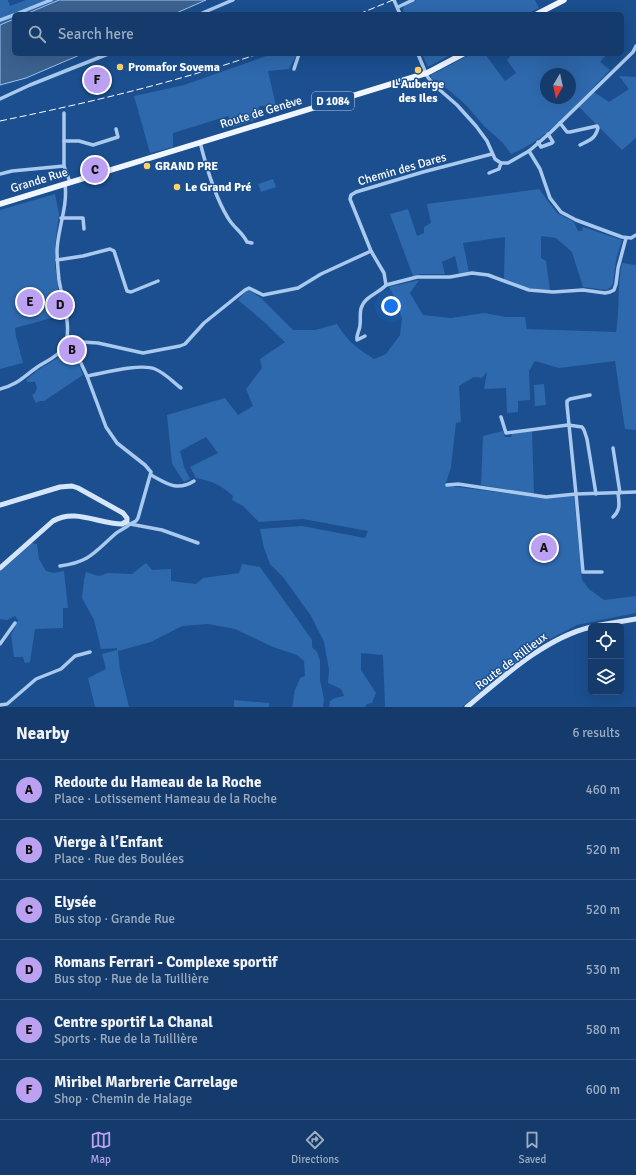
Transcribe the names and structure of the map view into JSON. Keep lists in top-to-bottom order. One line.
{"streets":{"main road":["D 1084","Route de Genève","Grande Rue"],"street":["Chemin des Dares","Route de Rillieux"]},"crossings":[["Route de Genève","Grande Rue"]],"places":["Promafor Sovema","L'Auberge des Iles","GRAND PRE","Le Grand Pré"],"north":"bottom","page":{"search":"Search here","pins":["F","C","E","D","B","A"],"heading":["Nearby","6 results"],"list":[{"mark":"A","name":"Redoute du Hameau de la Roche","note":"Place · Lotissement Hameau de la Roche","value":"460 m"},{"mark":"B","name":"Vierge à l’Enfant","note":"Place · Rue des Boulées","value":"520 m"},{"mark":"C","name":"Elysée","note":"Bus stop · Grande Rue","value":"520 m"},{"mark":"D","name":"Romans Ferrari - Complexe sportif","note":"Bus stop · Rue de la Tuillière","value":"530 m"},{"mark":"E","name":"Centre sportif La Chanal","note":"Sports · Rue de la Tuillière","value":"580 m"},{"mark":"F","name":"Miribel Marbrerie Carrelage","note":"Shop · Chemin de Halage","value":"600 m"}],"nav":["Map","Directions","Saved"]}}
